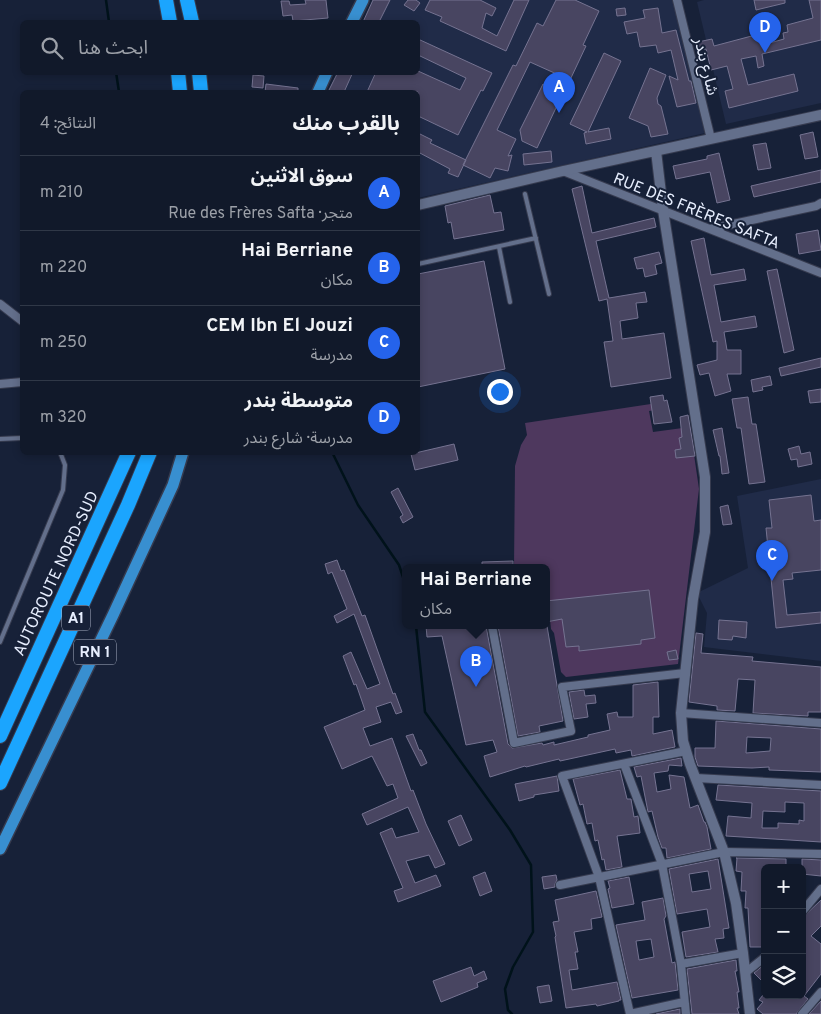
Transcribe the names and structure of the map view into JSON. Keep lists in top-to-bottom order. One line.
{"streets":{"highway":["AUTOROUTE NORD-SUD","A1"],"main road":["RN 1"],"street":["شارع بندر","RUE DES FRÈRES SAFTA"]},"page":{"pins":["D","A","C","B"],"search":"ابحث هنا","heading":["بالقرب منك","النتائج: 4"],"list":[{"mark":"A","name":"ﺳﻮق اﻻﺛﻨﻴﻦ","note":"متجر · Rue des Frères Safta","value":"210 m"},{"mark":"B","name":"Hai Berriane","note":"مكان","value":"220 m"},{"mark":"C","name":"CEM Ibn El Jouzi","note":"مدرسة","value":"250 m"},{"mark":"D","name":"متوسطة بندر","note":"مدرسة · شارع بندر","value":"320 m"}],"popup":["Hai Berriane","مكان"],"map_buttons":["+","−"]}}
